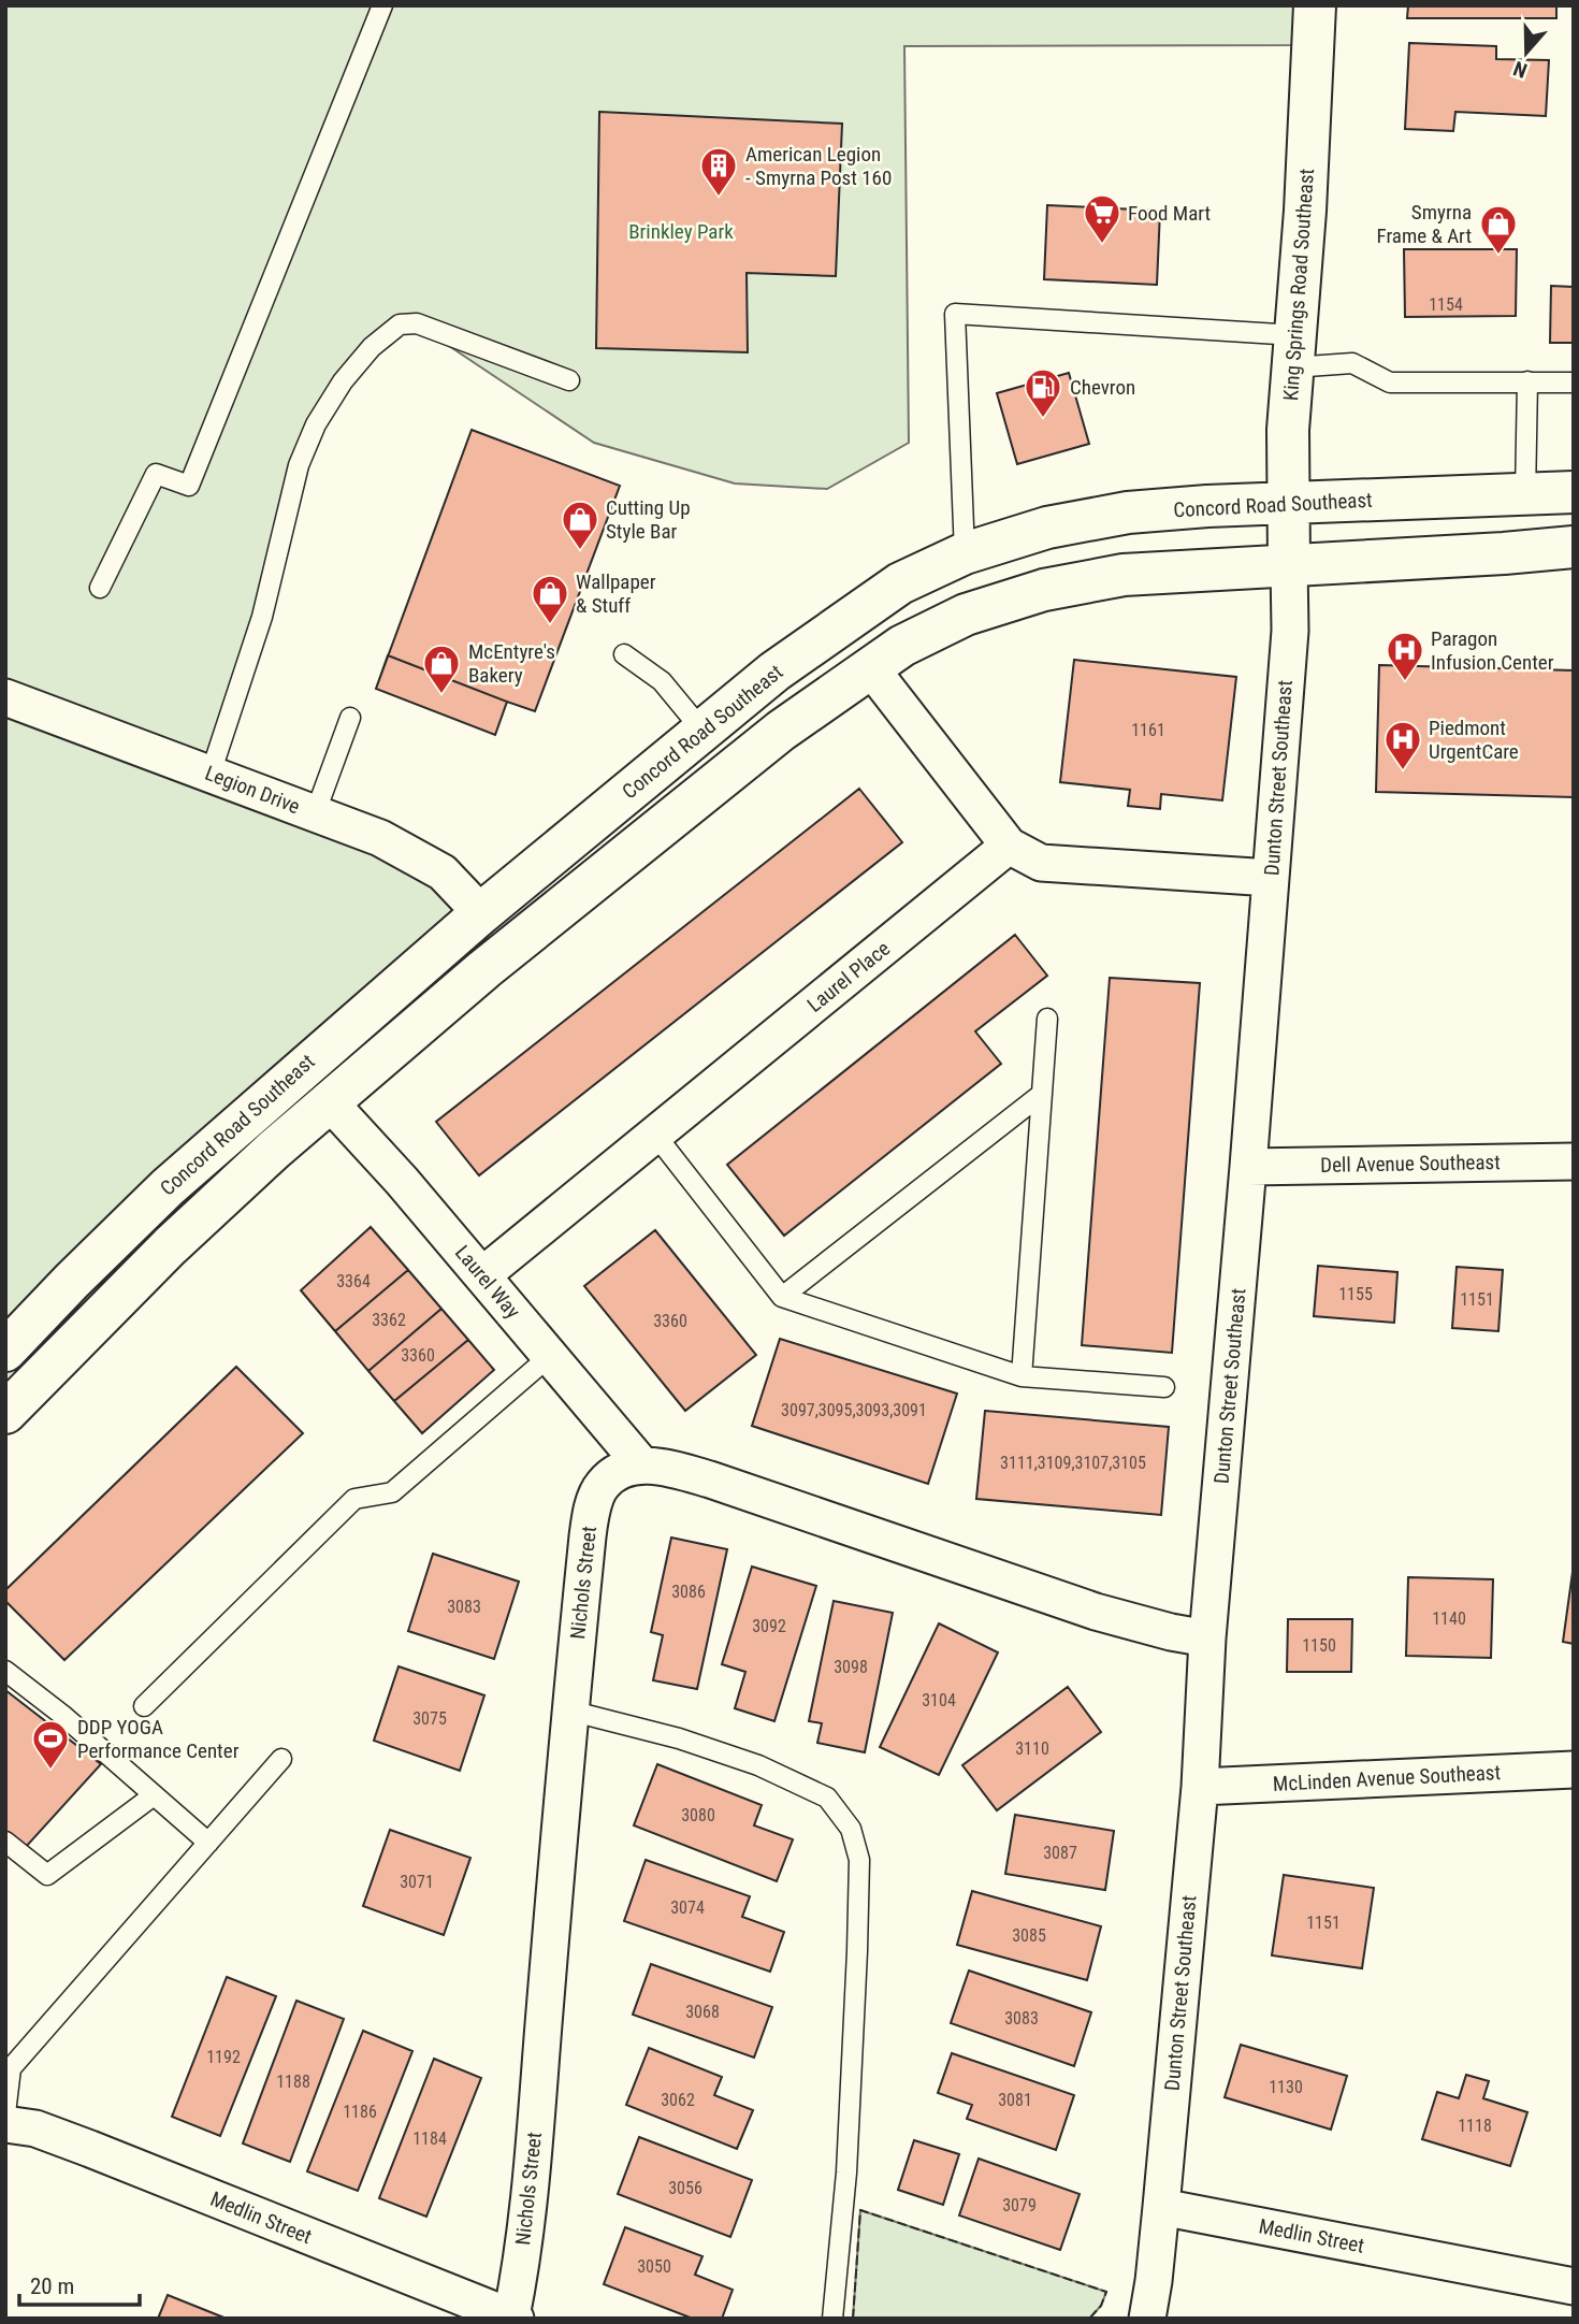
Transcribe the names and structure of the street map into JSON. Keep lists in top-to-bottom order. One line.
{"streets":{"main road":["King Springs Road Southeast","Concord Road Southeast"],"street":["Dunton Street Southeast","Legion Drive","Laurel Place","Dell Avenue Southeast","Laurel Way","Nichols Street","McLinden Avenue Southeast","Medlin Street"]},"crossings":[["King Springs Road Southeast","Concord Road Southeast"],["King Springs Road Southeast","Dunton Street Southeast"],["Concord Road Southeast","Dunton Street Southeast"],["Concord Road Southeast","Legion Drive"],["Concord Road Southeast","Laurel Way"],["Dunton Street Southeast","Dell Avenue Southeast"],["Dunton Street Southeast","McLinden Avenue Southeast"],["Dunton Street Southeast","Medlin Street"],["Laurel Place","Laurel Way"],["Laurel Way","Nichols Street"],["Nichols Street","Medlin Street"]],"parks":["Brinkley Park"],"places":{"building":["American Legion - Smyrna Post 160"],"supermarket":["Food Mart"],"shop":["Smyrna Frame & Art","Cutting Up Style Bar","Wallpaper & Stuff","McEntyre's Bakery"],"fuel station":["Chevron"],"hospital":["Paragon Infusion Center","Piedmont UrgentCare"],"sports":["DDP YOGA Performance Center"]},"house_numbers":["1154","1161","3364","1155","1151","3362","3360","3360","3097,3095,3093,3091","3111,3109,3107,3105","3086","3083","1140","3092","1150","3098","3104","3075","3110","3080","3087","3071","3074","1151","3085","3068","3083","1192","1188","1130","3062","3081","1186","1118","1184","3056","3079","3050"],"scale_bar":"20 m","north":"bottom"}
